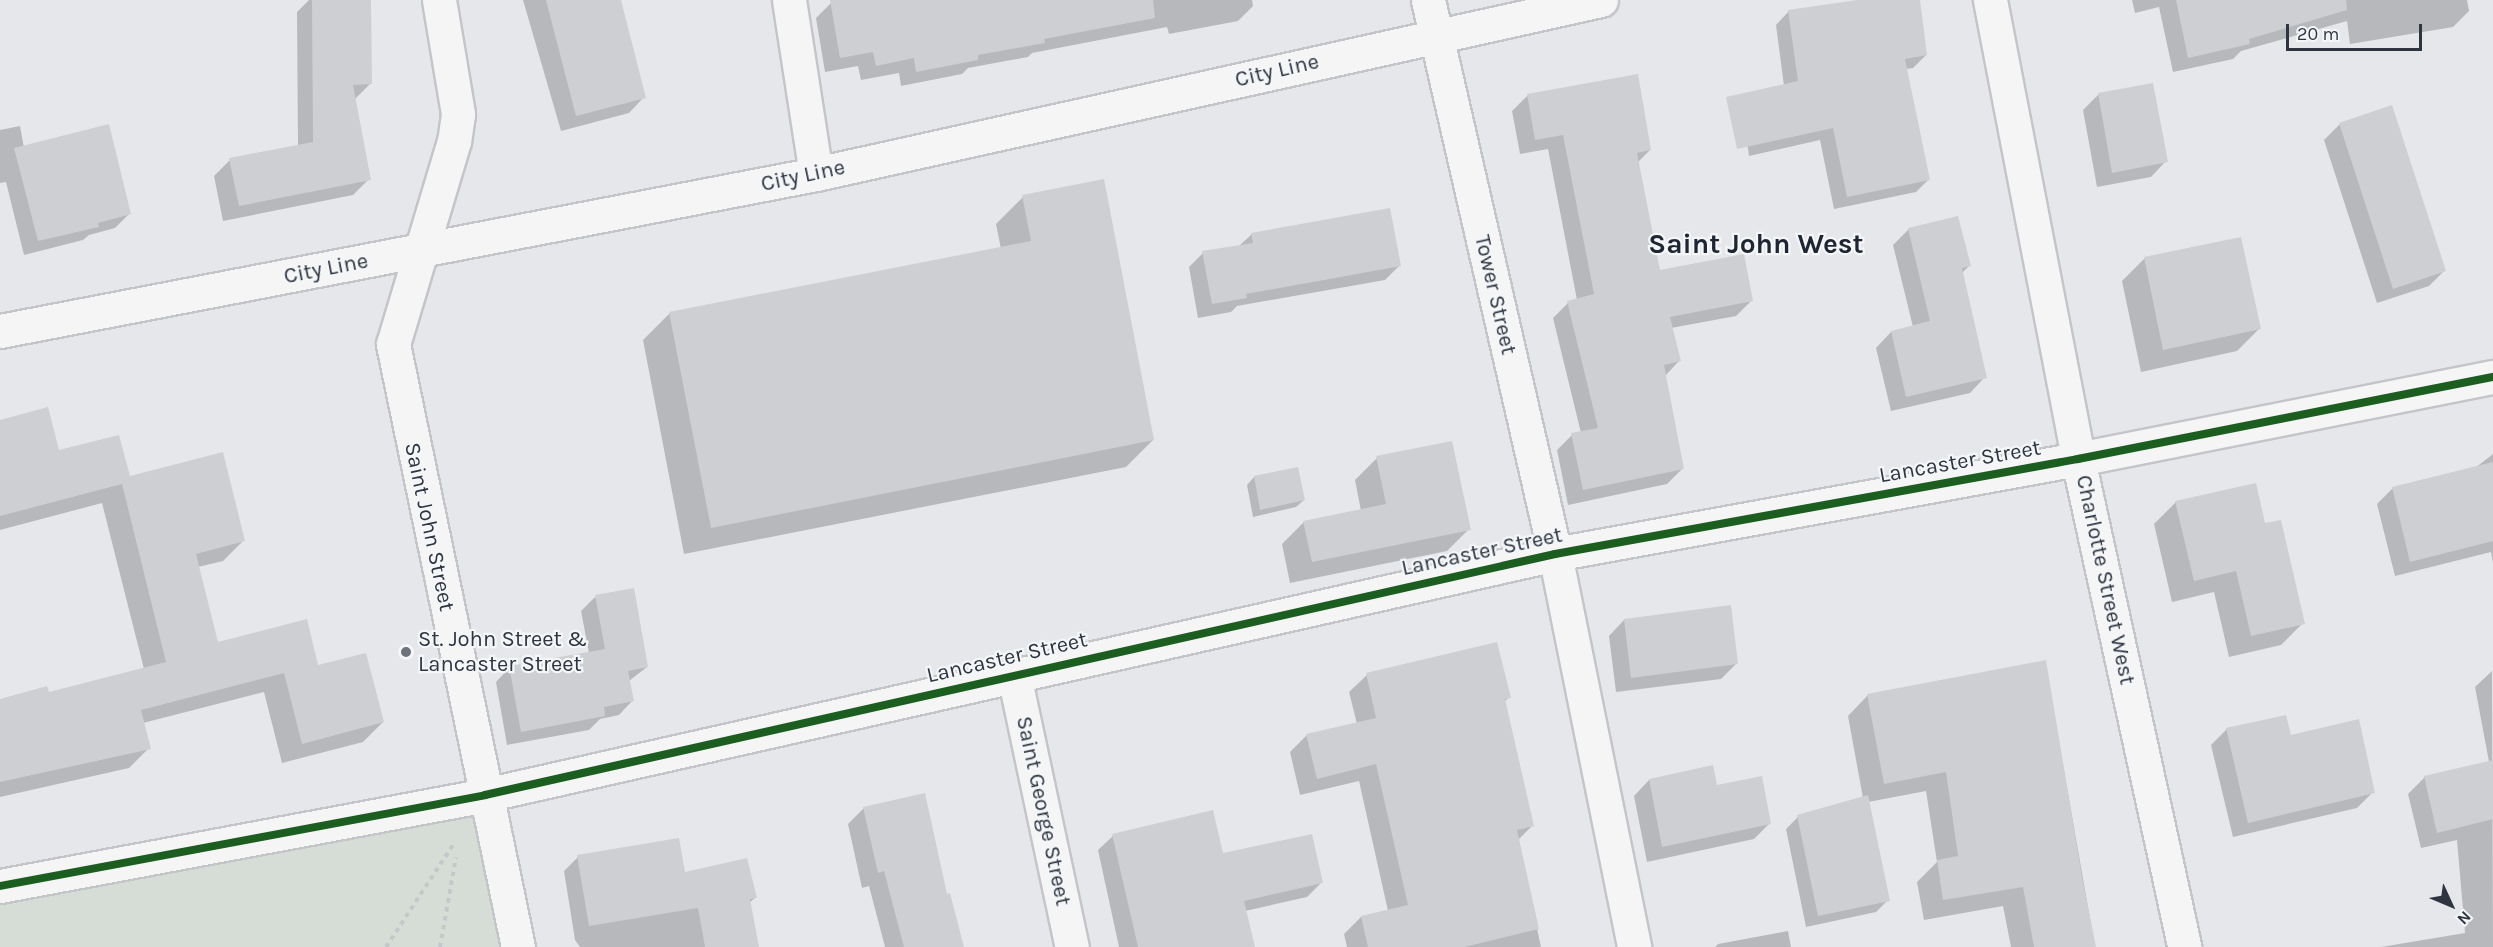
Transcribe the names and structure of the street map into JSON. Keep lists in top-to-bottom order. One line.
{"streets":{"street":["City Line","Tower Street","Lancaster Street","Saint John Street","Charlotte Street West","Saint George Street"]},"crossings":[["City Line","Tower Street"],["City Line","Saint John Street"],["Tower Street","Lancaster Street"],["Lancaster Street","Saint John Street"],["Lancaster Street","Charlotte Street West"],["Lancaster Street","Saint George Street"]],"districts":["Saint John West"],"places":["St. John Street & Lancaster Street"],"scale_bar":"20 m","north":"bottom right"}
